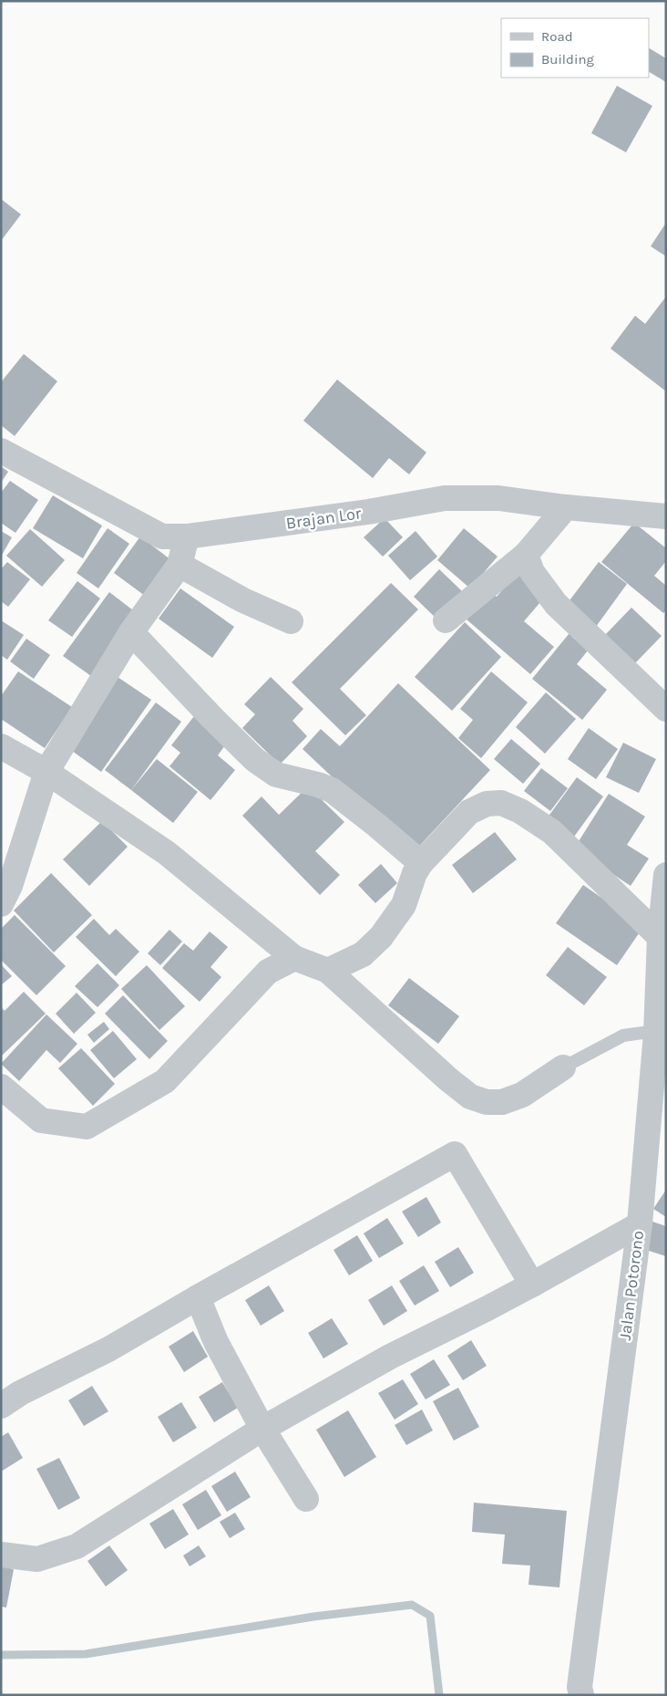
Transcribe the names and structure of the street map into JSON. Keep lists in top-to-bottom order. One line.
{"streets":{"street":["Brajan Lor","Jalan Potorono"]},"legend":["Road","Building"]}
